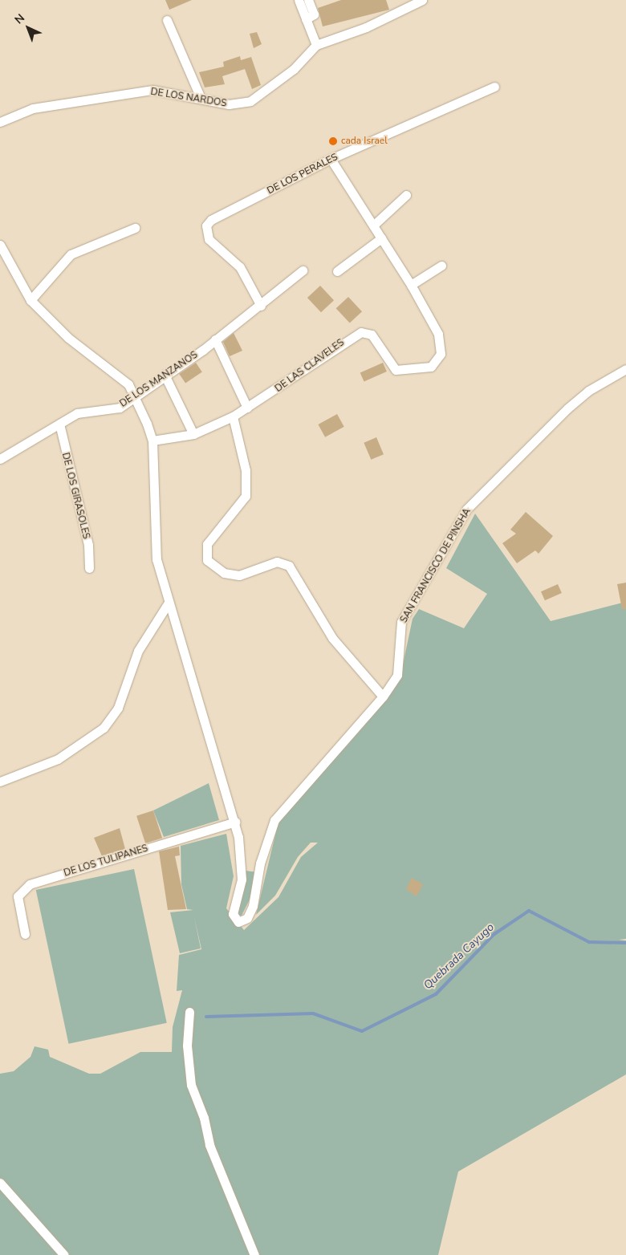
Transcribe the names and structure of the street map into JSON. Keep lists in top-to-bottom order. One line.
{"streets":{"street":["DE LOS NARDOS","DE LOS PERALES","DE LAS CLAVELES","DE LOS MANZANOS","DE LOS GIRASOLES","SAN FRANCISCO DE PINSHA","DE LOS TULIPANES"]},"crossings":[["DE LOS PERALES","DE LAS CLAVELES"],["DE LOS PERALES","DE LOS MANZANOS"],["DE LOS MANZANOS","DE LOS GIRASOLES"],["SAN FRANCISCO DE PINSHA","DE LOS TULIPANES"]],"water":["Quebrada Cayugo"],"places":["cada Israel"],"north":"top left"}
